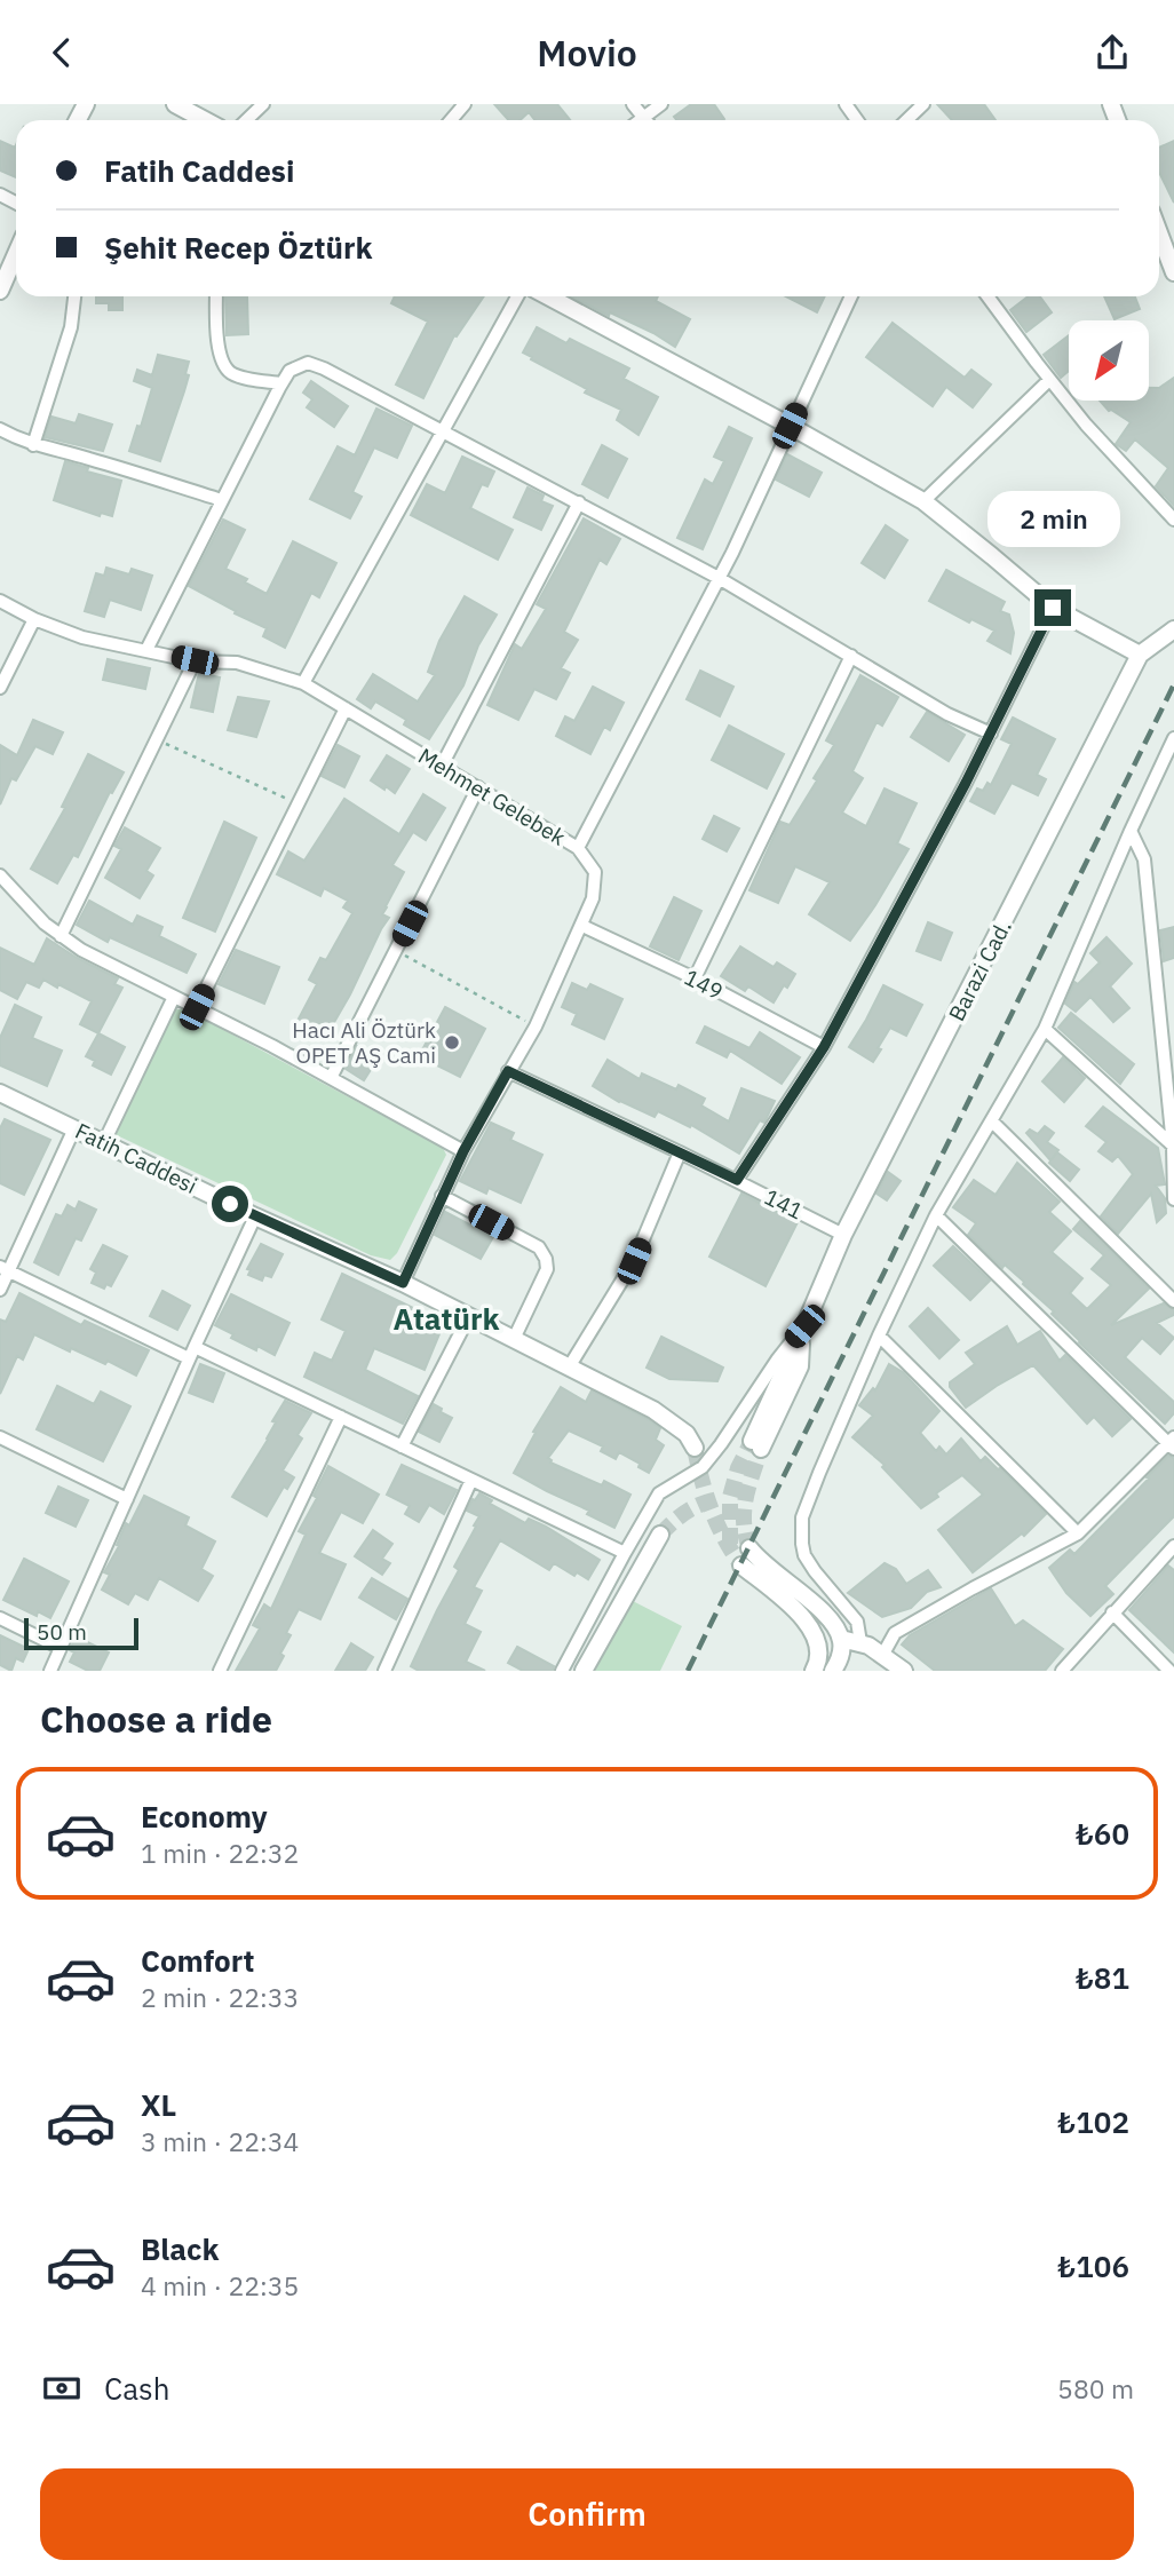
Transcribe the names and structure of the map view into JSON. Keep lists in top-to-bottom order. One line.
{"streets":{"street":["Mehmet Gelebek","Barazi Cad.","149","Fatih Caddesi","141"]},"crossings":[["Mehmet Gelebek","149"],["Mehmet Gelebek","Fatih Caddesi"],["Mehmet Gelebek","141"],["Barazi Cad.","141"]],"districts":["Atatürk"],"places":["Hacı Ali Öztürk OPET AŞ Cami"],"scale_bar":"50 m","north":"bottom left","page":{"header":"Movio","banner":["Fatih Caddesi","Şehit Recep Öztürk"],"bubble":"2 min","scale":"50 m","heading":"Choose a ride","list":[{"name":"Economy","note":"1 min · 22:32","value":"₺60"},{"name":"Comfort","note":"2 min · 22:33","value":"₺81"},{"name":"XL","note":"3 min · 22:34","value":"₺102"},{"name":"Black","note":"4 min · 22:35","value":"₺106"}],"pay":["Cash","580 m"],"buttons":"Confirm"}}
